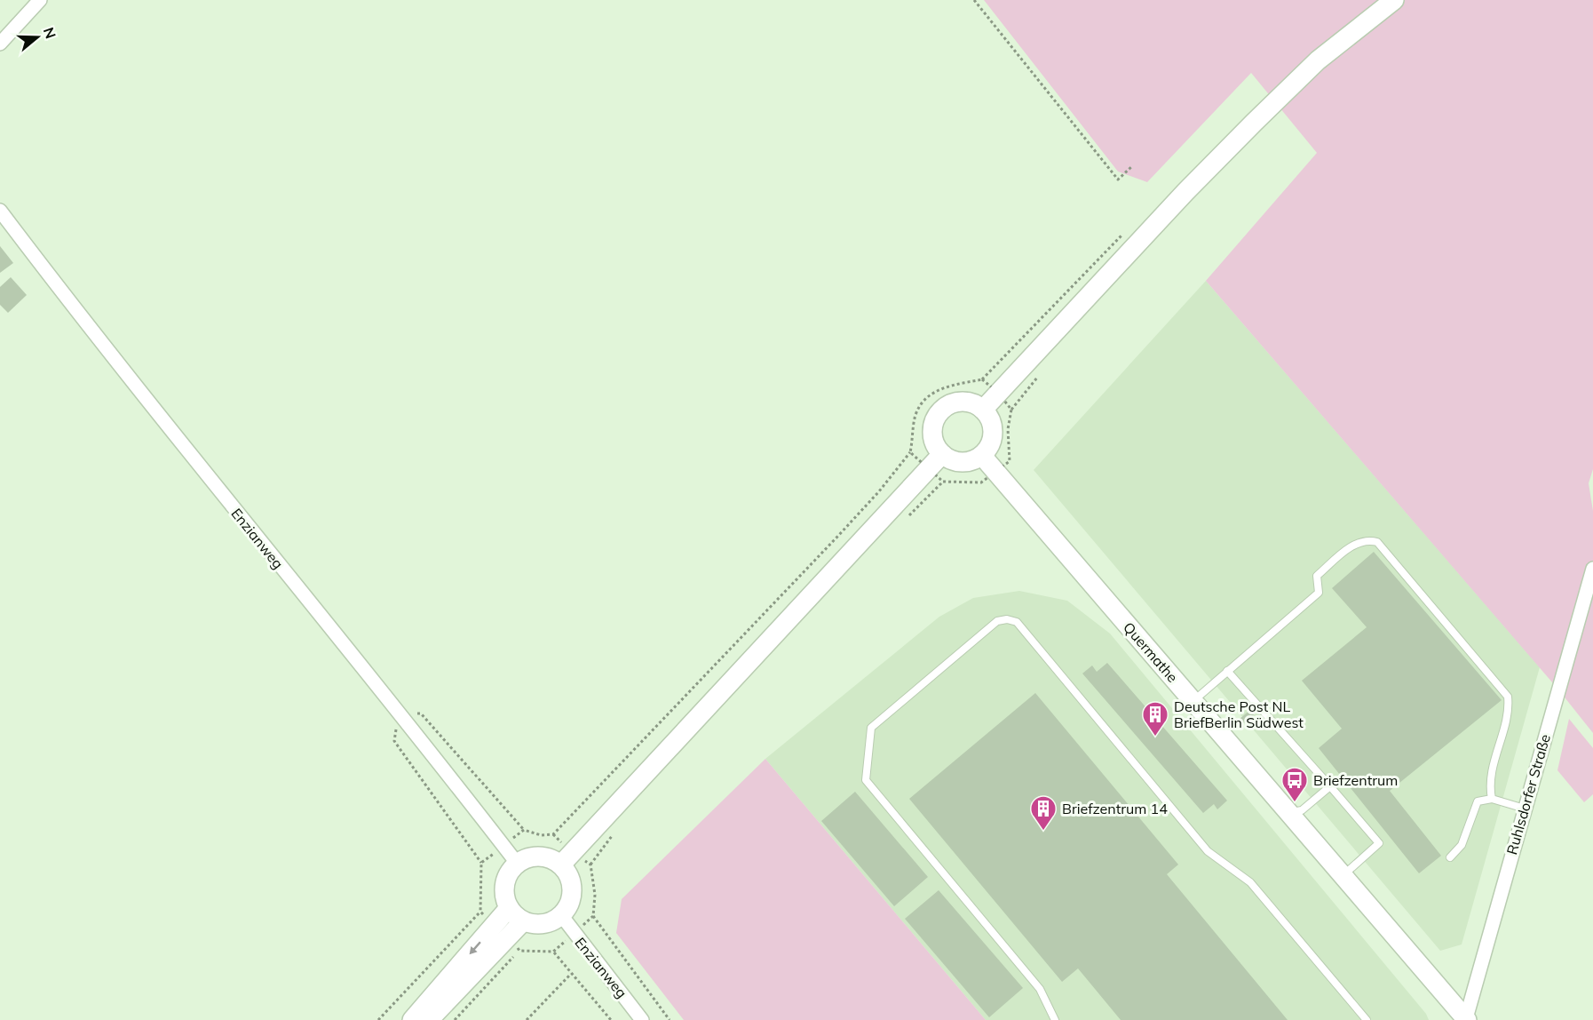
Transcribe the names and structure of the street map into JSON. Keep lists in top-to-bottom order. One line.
{"streets":{"main road":["Quermathe"],"street":["Enzianweg","Ruhlsdorfer Straße"]},"crossings":[["Quermathe","Ruhlsdorfer Straße"]],"places":{"building":["Deutsche Post NL BriefBerlin Südwest","Briefzentrum 14"],"bus stop":["Briefzentrum"]},"north":"right"}
